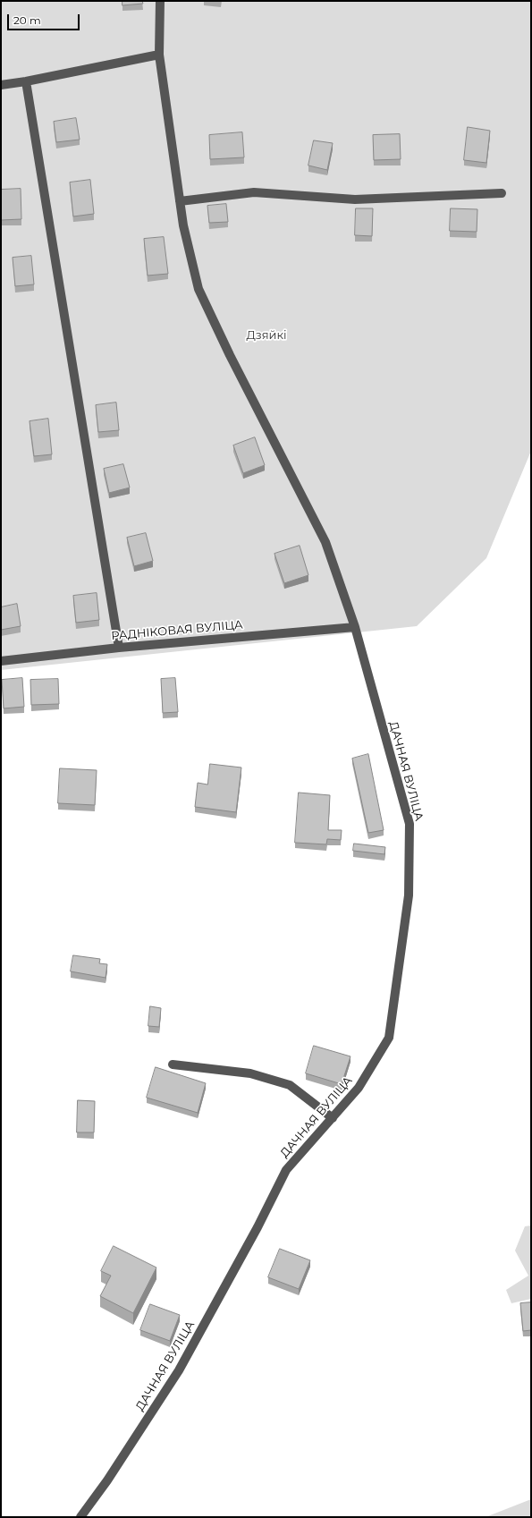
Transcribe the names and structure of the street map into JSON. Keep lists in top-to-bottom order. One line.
{"streets":{"street":["РАДНІКОВАЯ ВУЛІЦА","ДАЧНАЯ ВУЛІЦА"]},"crossings":[["РАДНІКОВАЯ ВУЛІЦА","ДАЧНАЯ ВУЛІЦА"]],"parks":["Дзяйкі"],"scale_bar":"20 m"}
